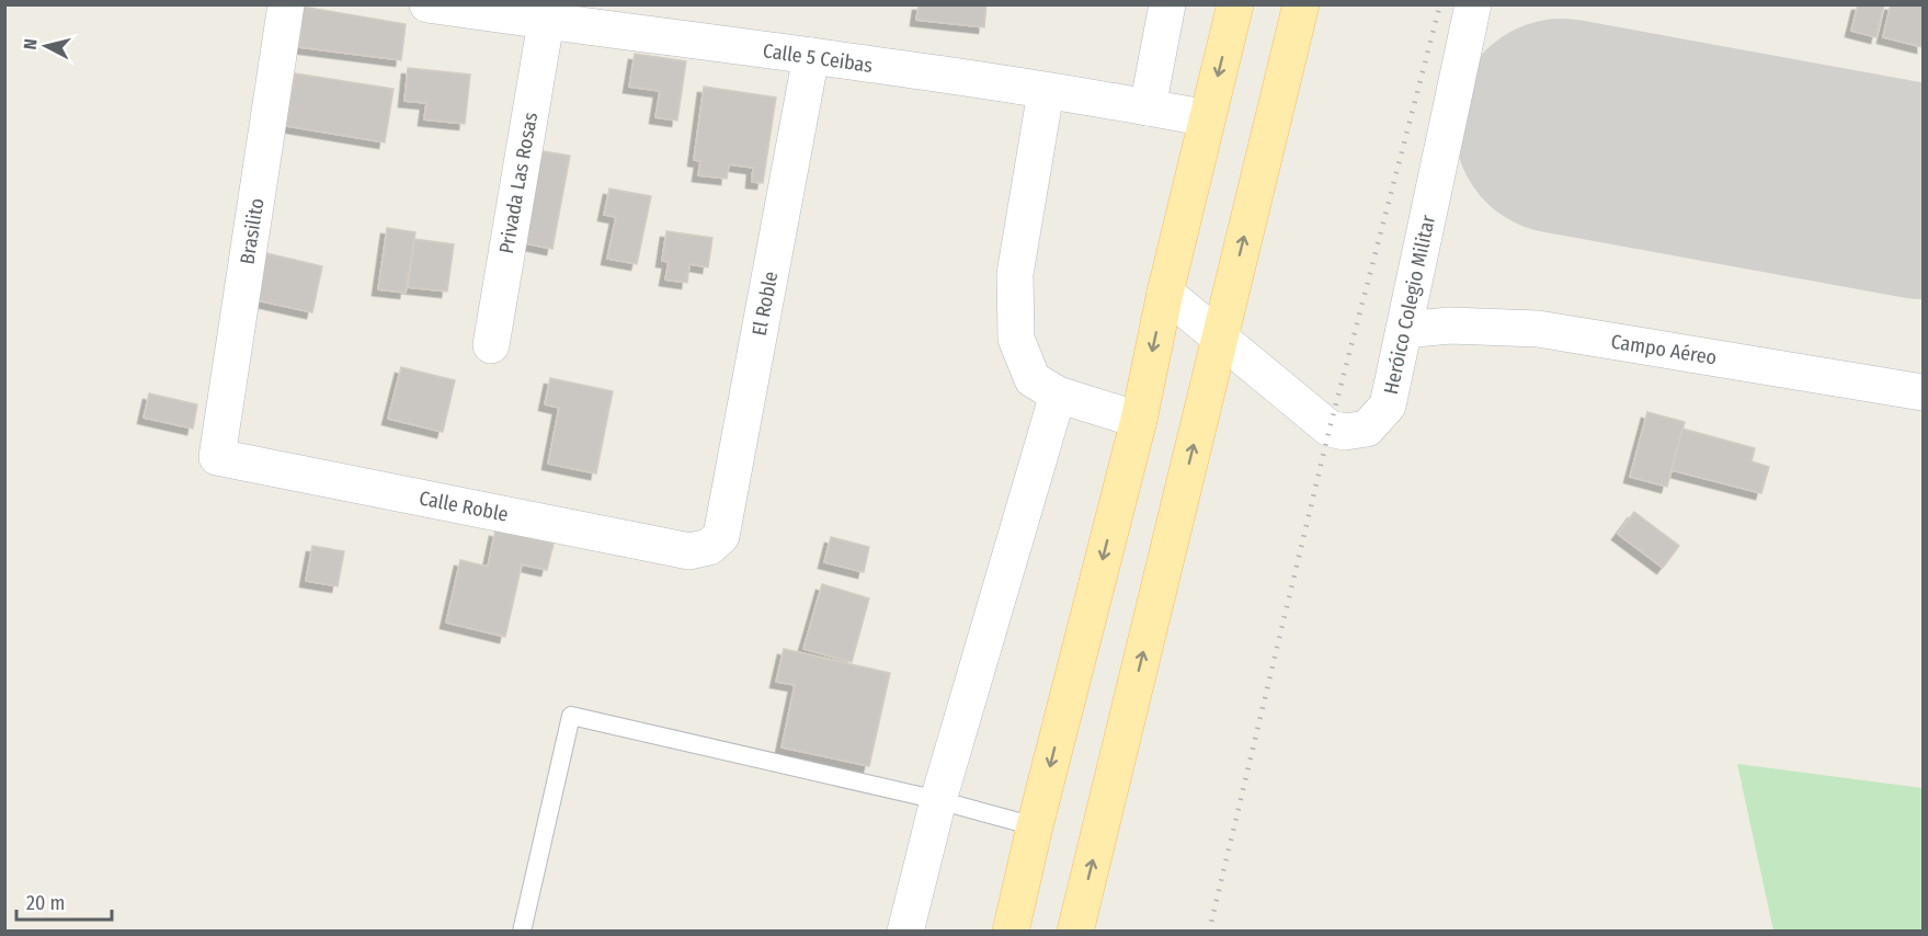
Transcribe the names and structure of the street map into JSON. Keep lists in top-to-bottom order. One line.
{"streets":{"street":["Calle 5 Ceibas","Privada Las Rosas","Brasilito","El Roble","Heróico Colegio Militar","Campo Aéreo","Calle Roble"]},"crossings":[["Calle 5 Ceibas","Privada Las Rosas"],["Calle 5 Ceibas","El Roble"],["Brasilito","Calle Roble"],["El Roble","Calle Roble"],["Heróico Colegio Militar","Campo Aéreo"]],"scale_bar":"20 m","north":"left"}
